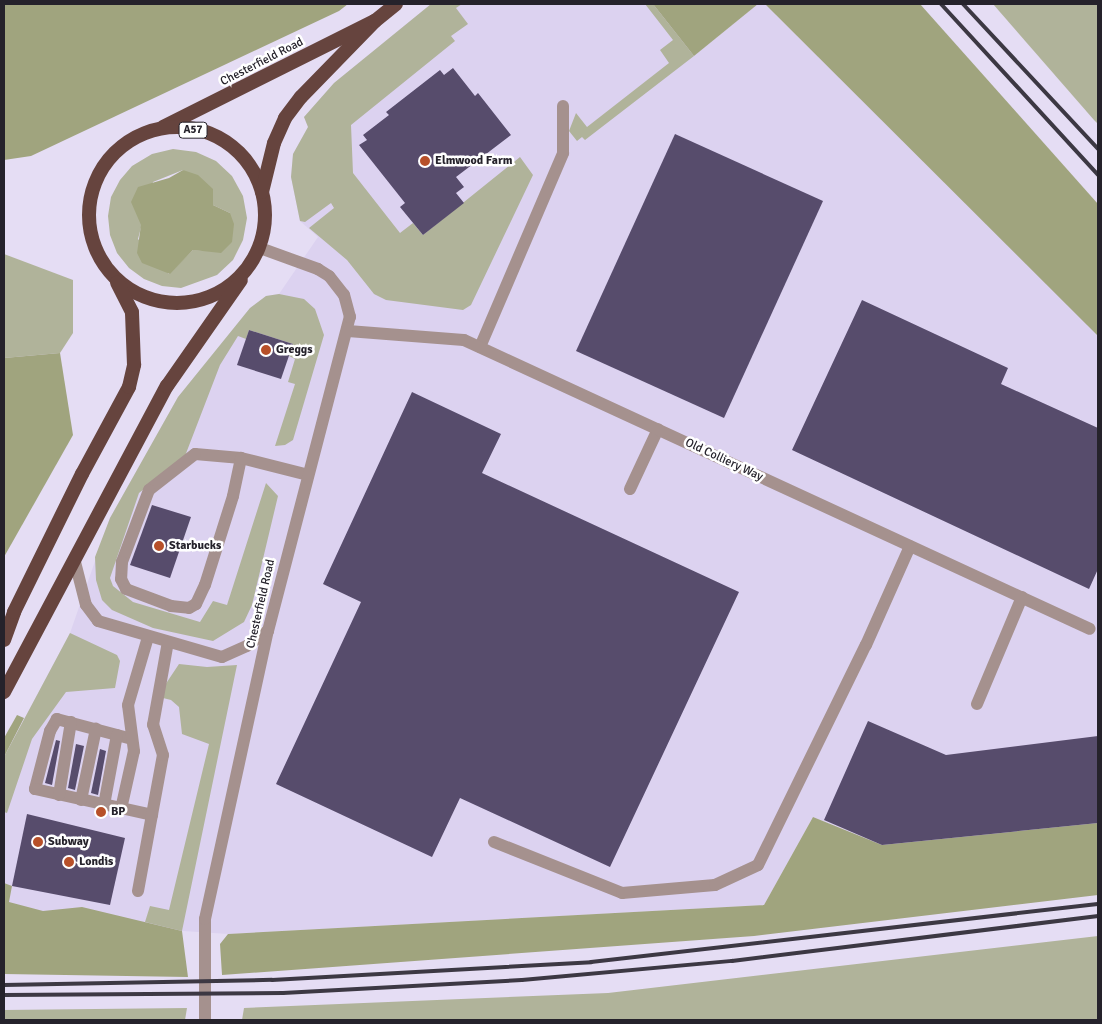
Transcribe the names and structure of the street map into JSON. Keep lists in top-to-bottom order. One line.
{"streets":{"highway":["Chesterfield Road","A57"],"street":["Old Colliery Way"]},"crossings":[["Chesterfield Road","A57"],["Chesterfield Road","Old Colliery Way"]],"places":["Elmwood Farm","Greggs","Starbucks","BP","Subway","Londis"]}
